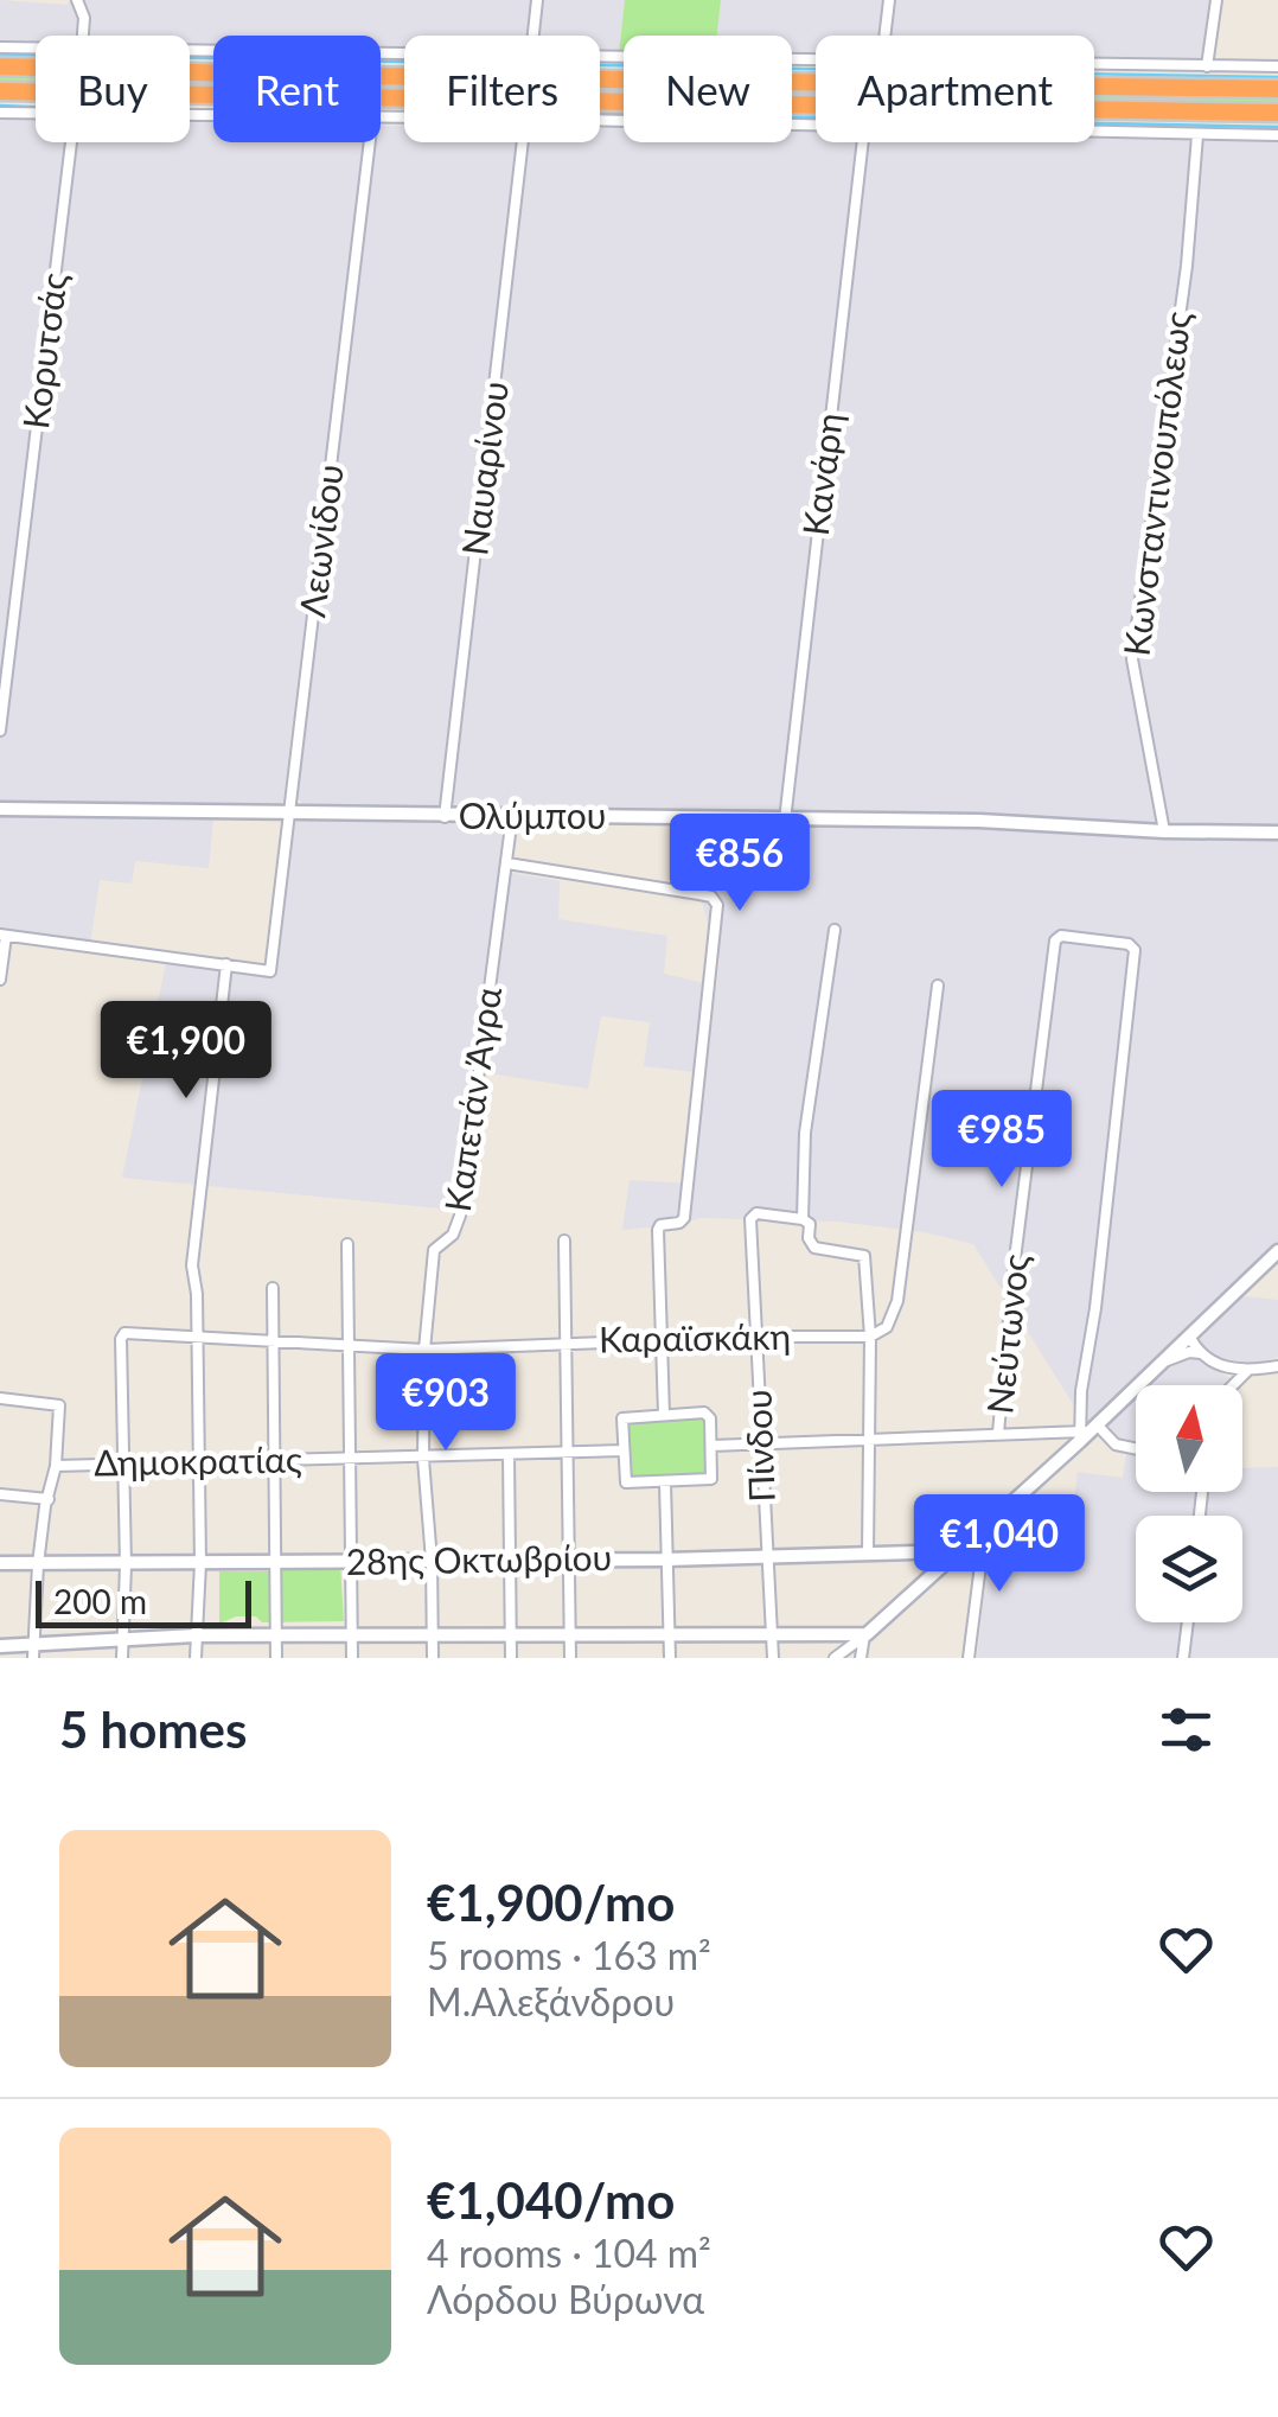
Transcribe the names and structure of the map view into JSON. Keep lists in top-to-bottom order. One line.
{"streets":{"main road":["Ολύμπου","28ης Οκτωβρίου"],"street":["Κορυτσάς","Ναυαρίνου","Κανάρη","Κωνσταντινουπόλεως","Λεωνίδου","Καπετάν Άγρα","Νεύτωνος","Καραϊσκάκη","Πίνδου","Δημοκρατίας"]},"crossings":[["Ναυαρίνου","Ολύμπου"],["Κανάρη","Ολύμπου"],["Κωνσταντινουπόλεως","Ολύμπου"],["Λεωνίδου","Ολύμπου"],["Ολύμπου","Καπετάν Άγρα"],["Καπετάν Άγρα","Καραϊσκάκη"],["Καπετάν Άγρα","Δημοκρατίας"],["Καπετάν Άγρα","28ης Οκτωβρίου"],["Καραϊσκάκη","Πίνδου"],["Καραϊσκάκη","Δημοκρατίας"],["Πίνδου","28ης Οκτωβρίου"]],"scale_bar":"200 m","north":"top","page":{"chip":["Buy","Rent","Filters","New","Apartment"],"price":["€856","€1,900","€985","€903","€1,040"],"scale":"200 m","heading":"5 homes","list":[{"name":"€1,900/mo","note":"5 rooms · 163 m² · Μ.Αλεξάνδρου"},{"name":"€1,040/mo","note":"4 rooms · 104 m² · Λόρδου Βύρωνα"}]}}
